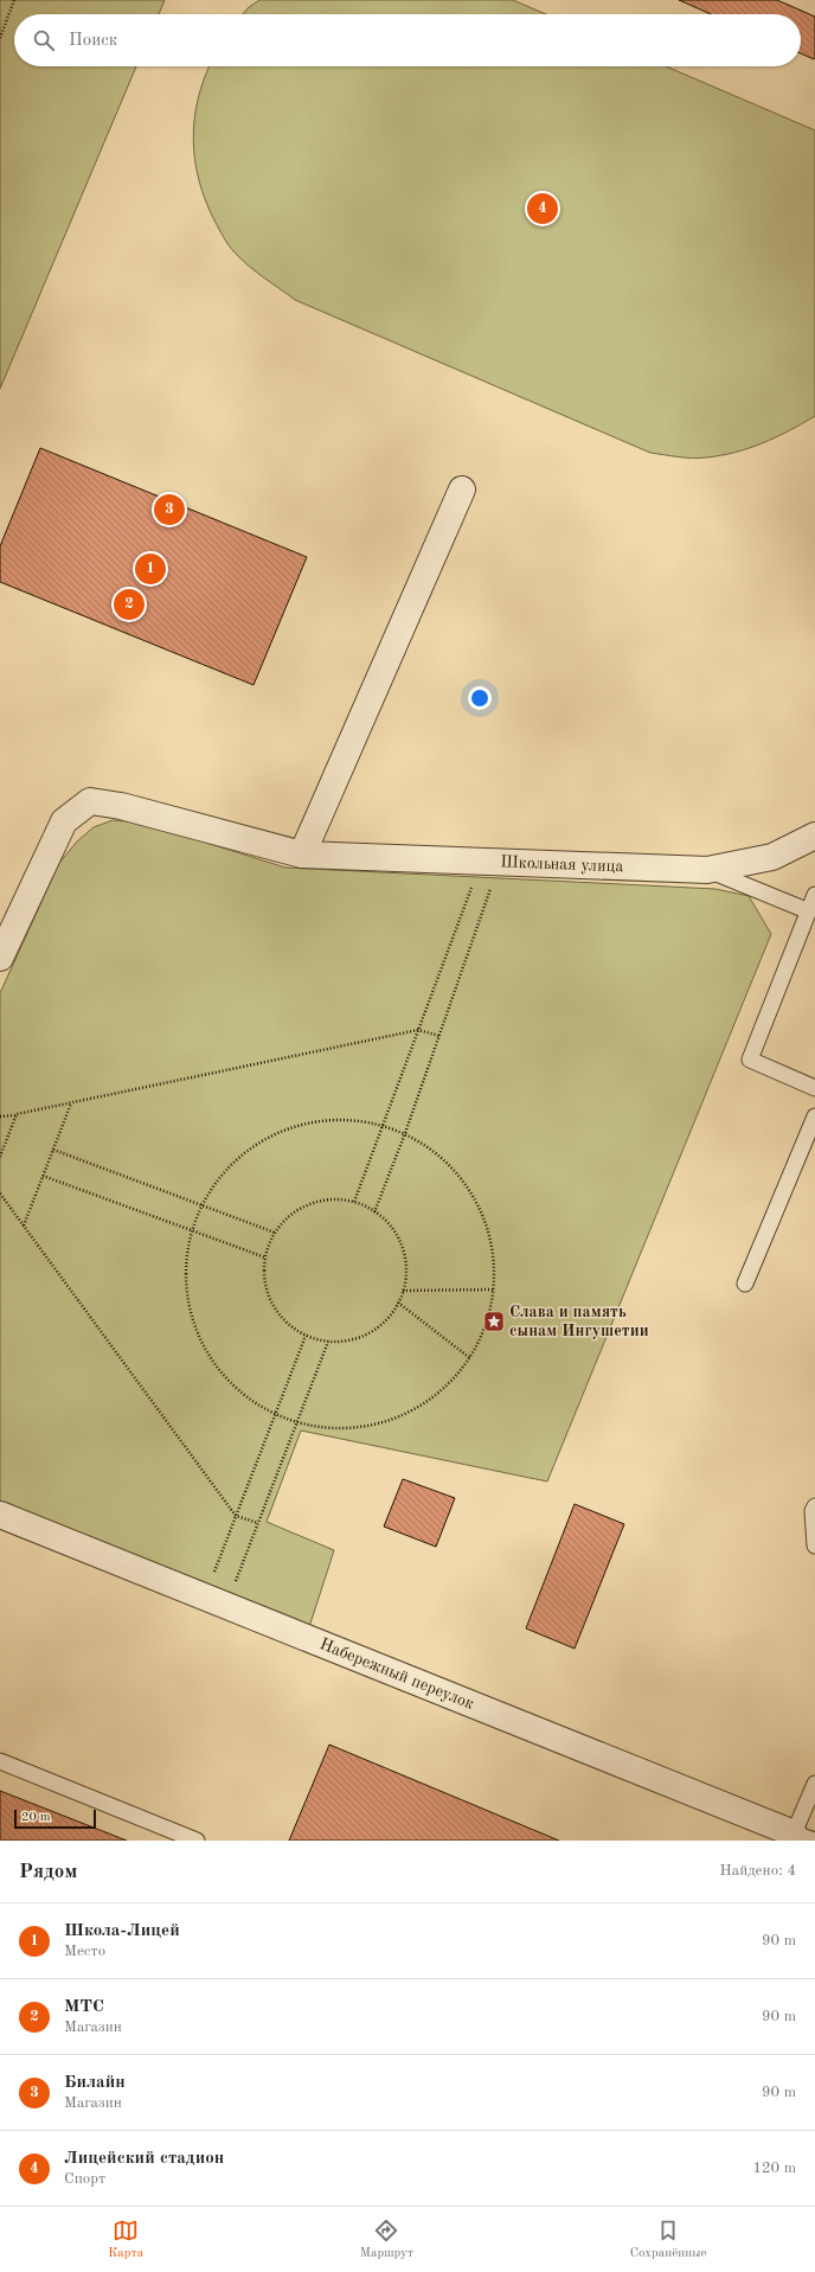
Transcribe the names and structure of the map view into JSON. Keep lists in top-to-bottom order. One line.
{"streets":{"street":["Школьная улица","Набережный переулок"]},"places":{"place":["Слава и память сынам Ингушетии"]},"scale_bar":"20 m","page":{"search":"Поиск","pins":["4","3","1","2"],"scale":"20 m","heading":["Рядом","Найдено: 4"],"list":[{"mark":"1","name":"Школа-Лицей","note":"Место","value":"90 m"},{"mark":"2","name":"МТС","note":"Магазин","value":"90 m"},{"mark":"3","name":"Билайн","note":"Магазин","value":"90 m"},{"mark":"4","name":"Лицейский стадион","note":"Спорт","value":"120 m"}],"nav":["Карта","Маршрут","Сохранённые"]}}
